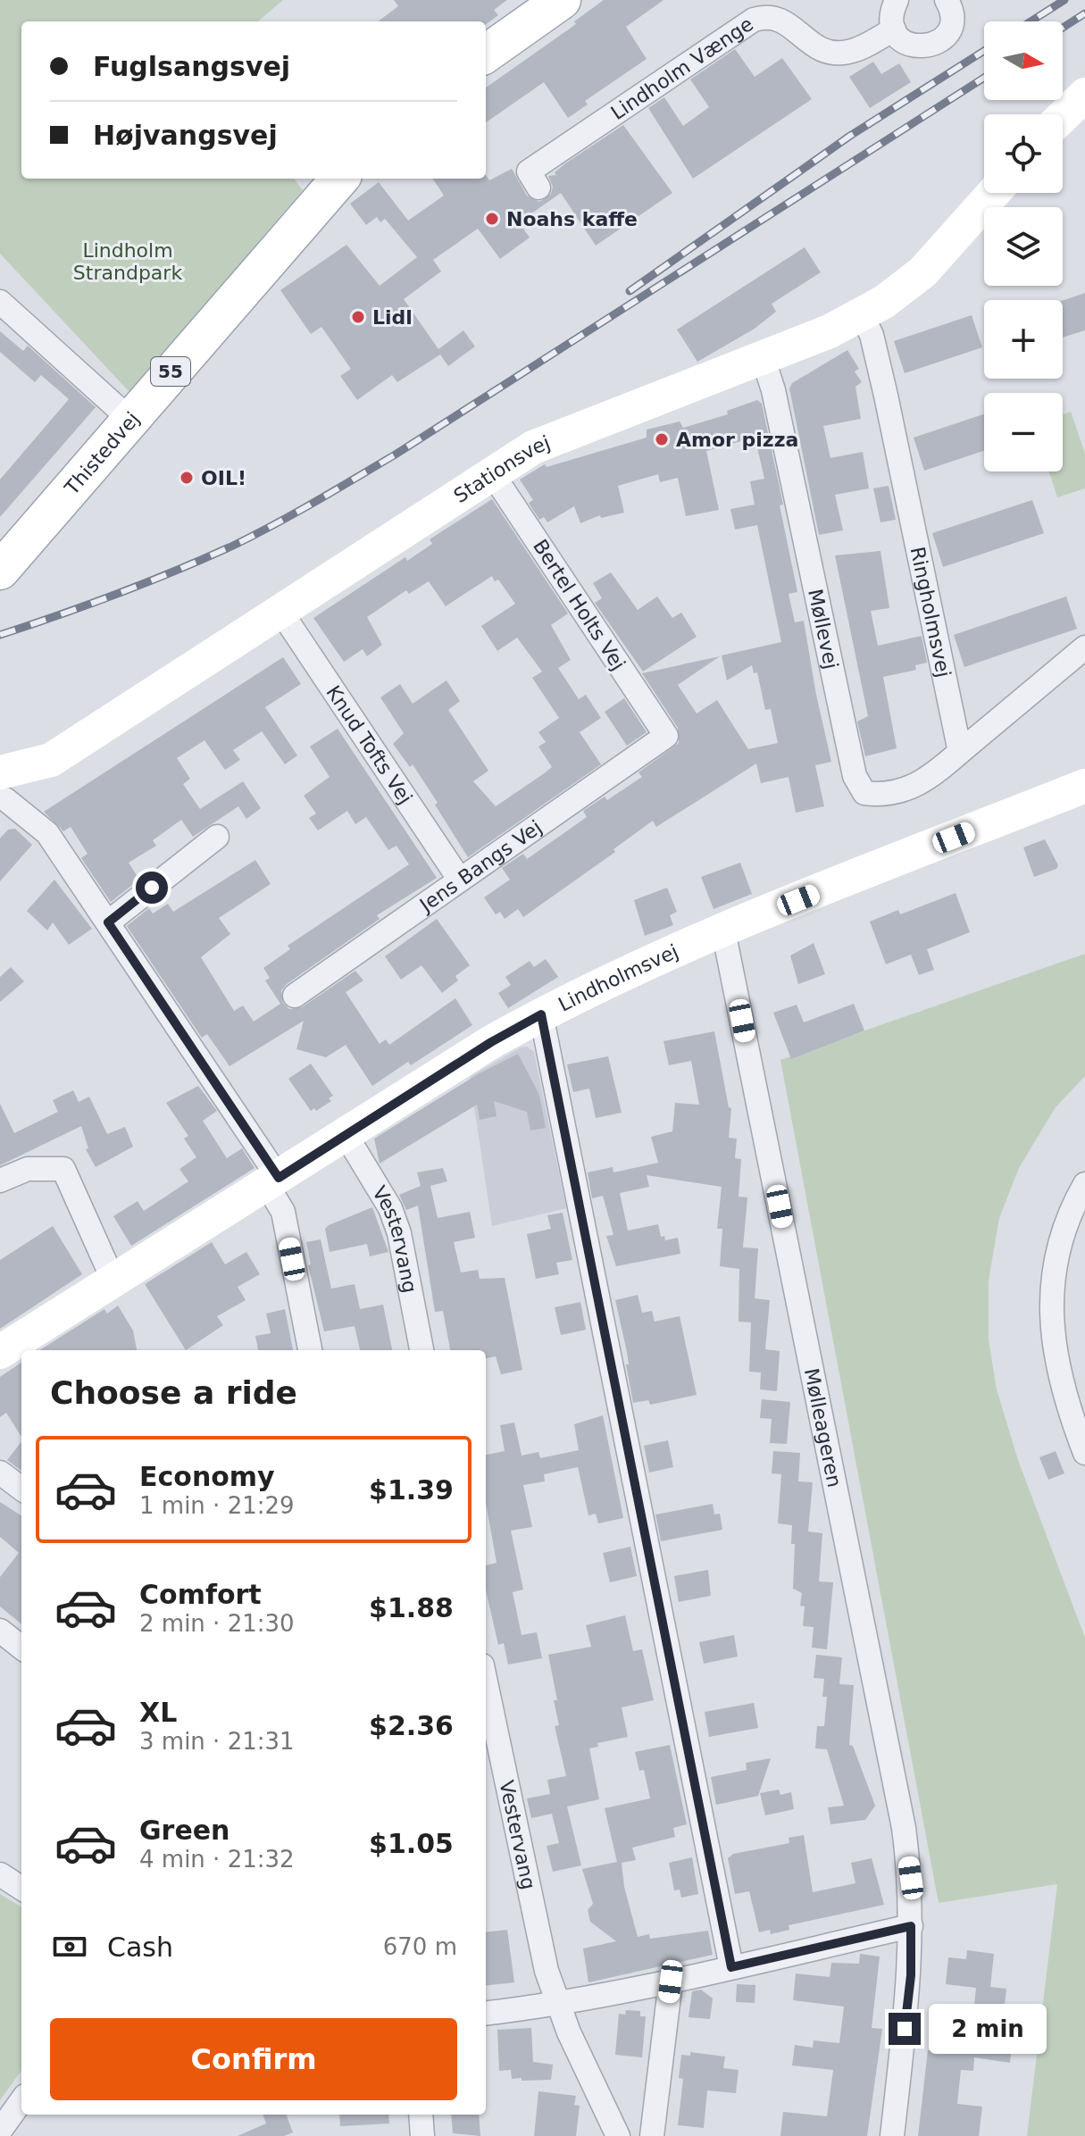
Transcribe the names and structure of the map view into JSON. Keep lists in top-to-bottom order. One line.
{"streets":{"main road":["55","Thistedvej"],"street":["Lindholm Vænge","Stationsvej","Bertel Holts Vej","Ringholmsvej","Møllevej","Knud Tofts Vej","Jens Bangs Vej","Lindholmsvej","Vestervang","Mølleageren"]},"crossings":[["Stationsvej","Bertel Holts Vej"],["Stationsvej","Ringholmsvej"],["Stationsvej","Møllevej"],["Stationsvej","Knud Tofts Vej"],["Bertel Holts Vej","Jens Bangs Vej"],["Ringholmsvej","Møllevej"],["Knud Tofts Vej","Jens Bangs Vej"],["Lindholmsvej","Vestervang"],["Lindholmsvej","Mølleageren"]],"parks":["Lindholm Strandpark"],"places":["Noahs kaffe","Lidl","Amor pizza","OIL!"],"north":"right","page":{"map_buttons":["+","−"],"banner":["Fuglsangsvej","Højvangsvej"],"heading":"Choose a ride","list":[{"name":"Economy","note":"1 min · 21:29","value":"$1.39"},{"name":"Comfort","note":"2 min · 21:30","value":"$1.88"},{"name":"XL","note":"3 min · 21:31","value":"$2.36"},{"name":"Green","note":"4 min · 21:32","value":"$1.05"}],"pay":["Cash","670 m"],"bubble":"2 min","buttons":"Confirm"}}
